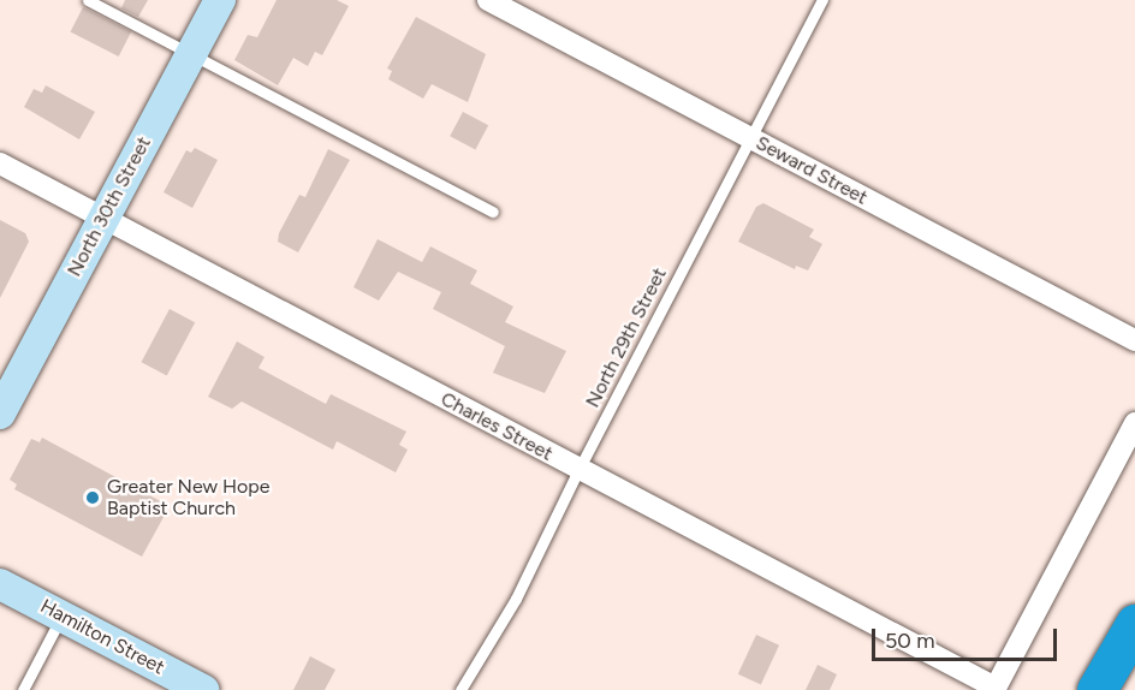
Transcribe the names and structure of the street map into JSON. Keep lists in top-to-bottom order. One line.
{"streets":{"main road":["North 30th Street","Hamilton Street"],"street":["Seward Street","Charles Street"],"lane":["North 29th Street"]},"crossings":[["Seward Street","North 29th Street"],["North 30th Street","Charles Street"],["North 29th Street","Charles Street"]],"places":["Greater New Hope Baptist Church"],"scale_bar":"50 m"}
